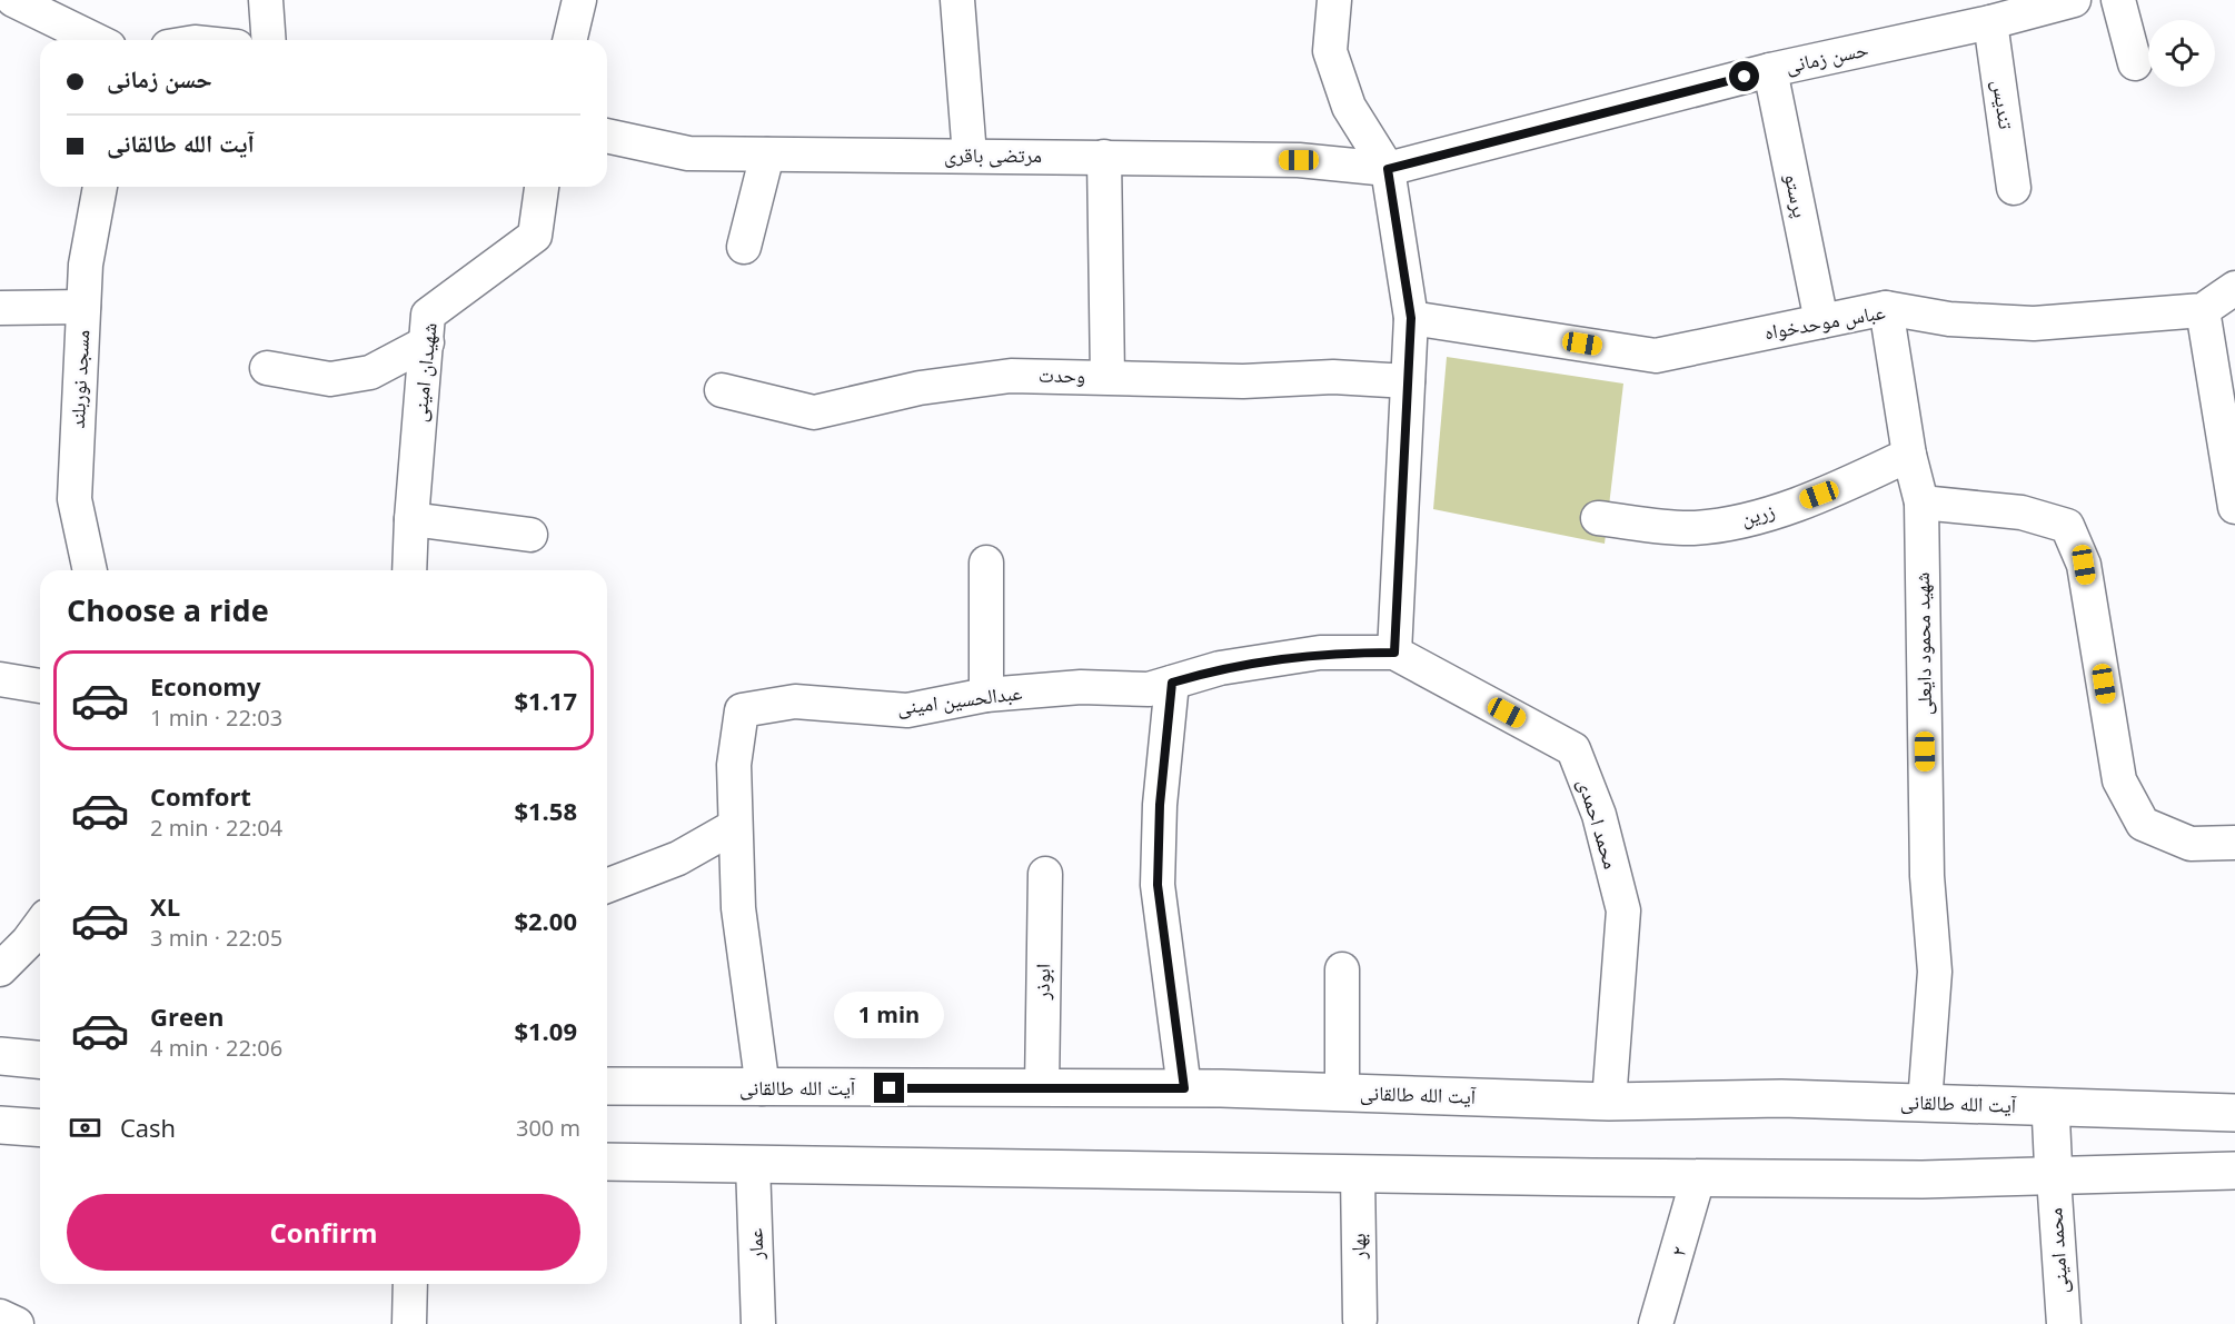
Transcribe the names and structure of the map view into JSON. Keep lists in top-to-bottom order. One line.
{"streets":{"main road":["آیت الله طالقانی"],"street":["حسن زمانی","تندیس","مرتضی باقری","پرستو","عباس موحدخواه","شهیدان امینی","وحدت","مسجد نوربلند","زرین","شهید محمود دایعلی","عبدالحسین امینی","محمد احمدی","ابوذر","عمار","بهار","محمد امینی","۲"]},"crossings":[["حسن زمانی","تندیس"],["حسن زمانی","مرتضی باقری"],["حسن زمانی","پرستو"],["پرستو","عباس موحدخواه"],["عباس موحدخواه","شهید محمود دایعلی"],["زرین","شهید محمود دایعلی"],["شهید محمود دایعلی","آیت الله طالقانی"],["عبدالحسین امینی","محمد احمدی"],["عبدالحسین امینی","آیت الله طالقانی"],["محمد احمدی","آیت الله طالقانی"],["ابوذر","آیت الله طالقانی"]],"page":{"banner":["حسن زمانی","آیت الله طالقانی"],"heading":"Choose a ride","list":[{"name":"Economy","note":"1 min · 22:03","value":"$1.17"},{"name":"Comfort","note":"2 min · 22:04","value":"$1.58"},{"name":"XL","note":"3 min · 22:05","value":"$2.00"},{"name":"Green","note":"4 min · 22:06","value":"$1.09"}],"bubble":"1 min","pay":["Cash","300 m"],"buttons":"Confirm"}}
